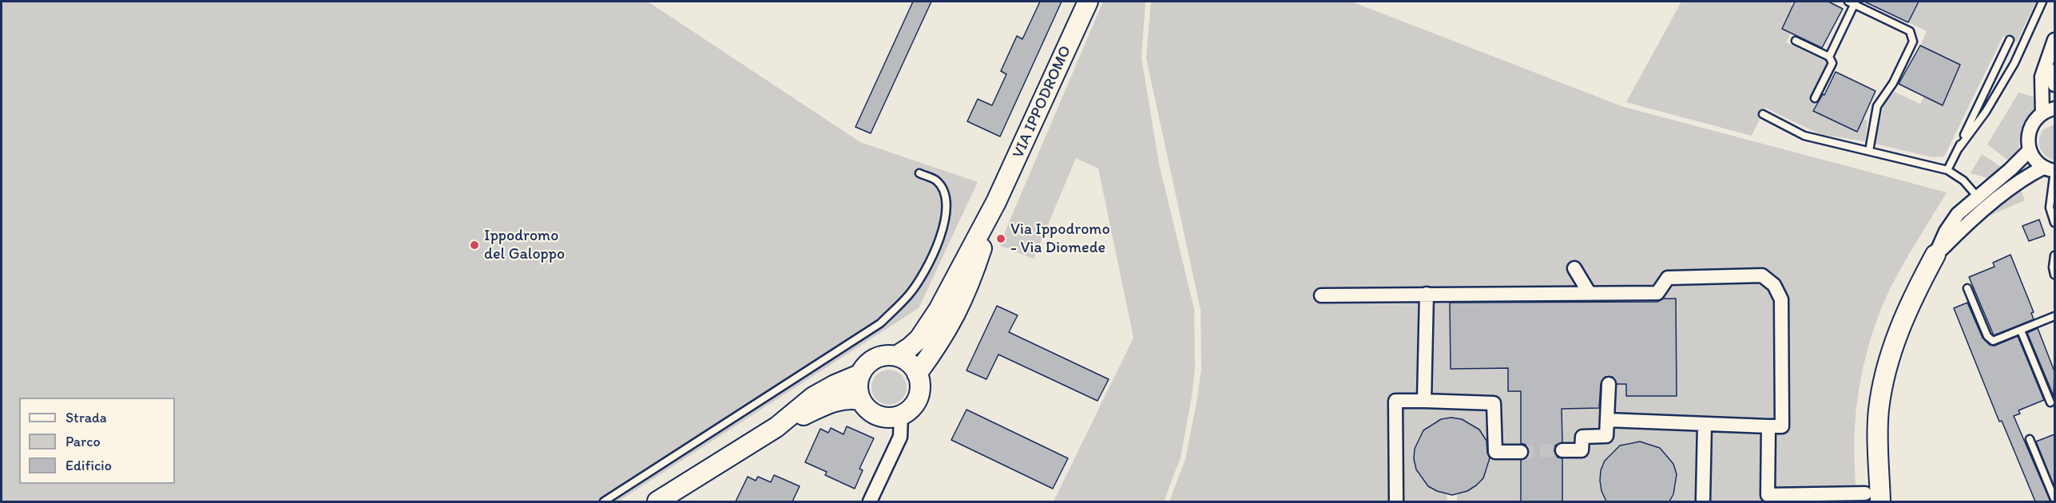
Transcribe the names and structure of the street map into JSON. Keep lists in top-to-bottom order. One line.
{"streets":{"street":["VIA IPPODROMO"]},"places":["Via Ippodromo - Via Diomede","Ippodromo del Galoppo"],"legend":["Strada","Parco","Edificio"]}
